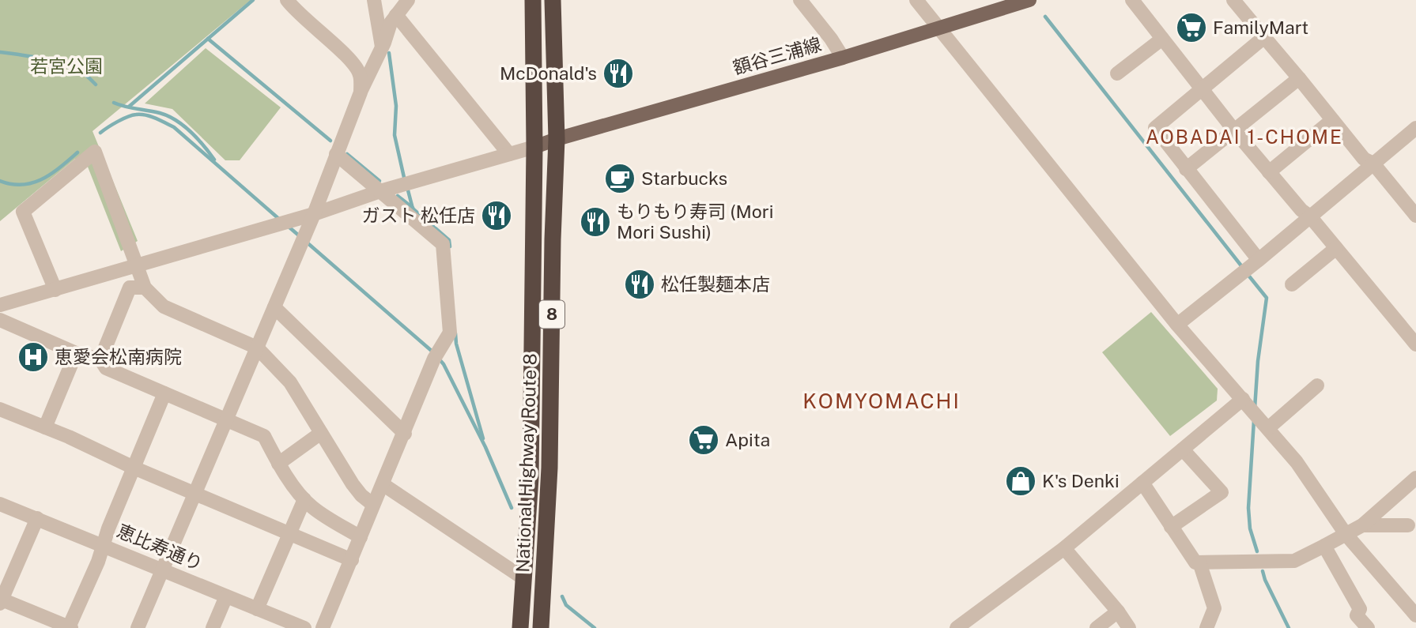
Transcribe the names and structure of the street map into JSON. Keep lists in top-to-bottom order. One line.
{"streets":{"highway":["8","National Highway Route 8"],"main road":["額谷三浦線"],"street":["恵比寿通り"]},"crossings":[["額谷三浦線","National Highway Route 8"]],"districts":["AOBADAI 1-CHOME","KOMYOMACHI"],"parks":["若宮公園"],"places":{"supermarket":["FamilyMart","Apita"],"restaurant":["McDonald's","ガスト 松任店","もりもり寿司 (Mori Mori Sushi)","松任製麺本店"],"cafe":["Starbucks"],"hospital":["恵愛会松南病院"],"shop":["K's Denki"]}}
